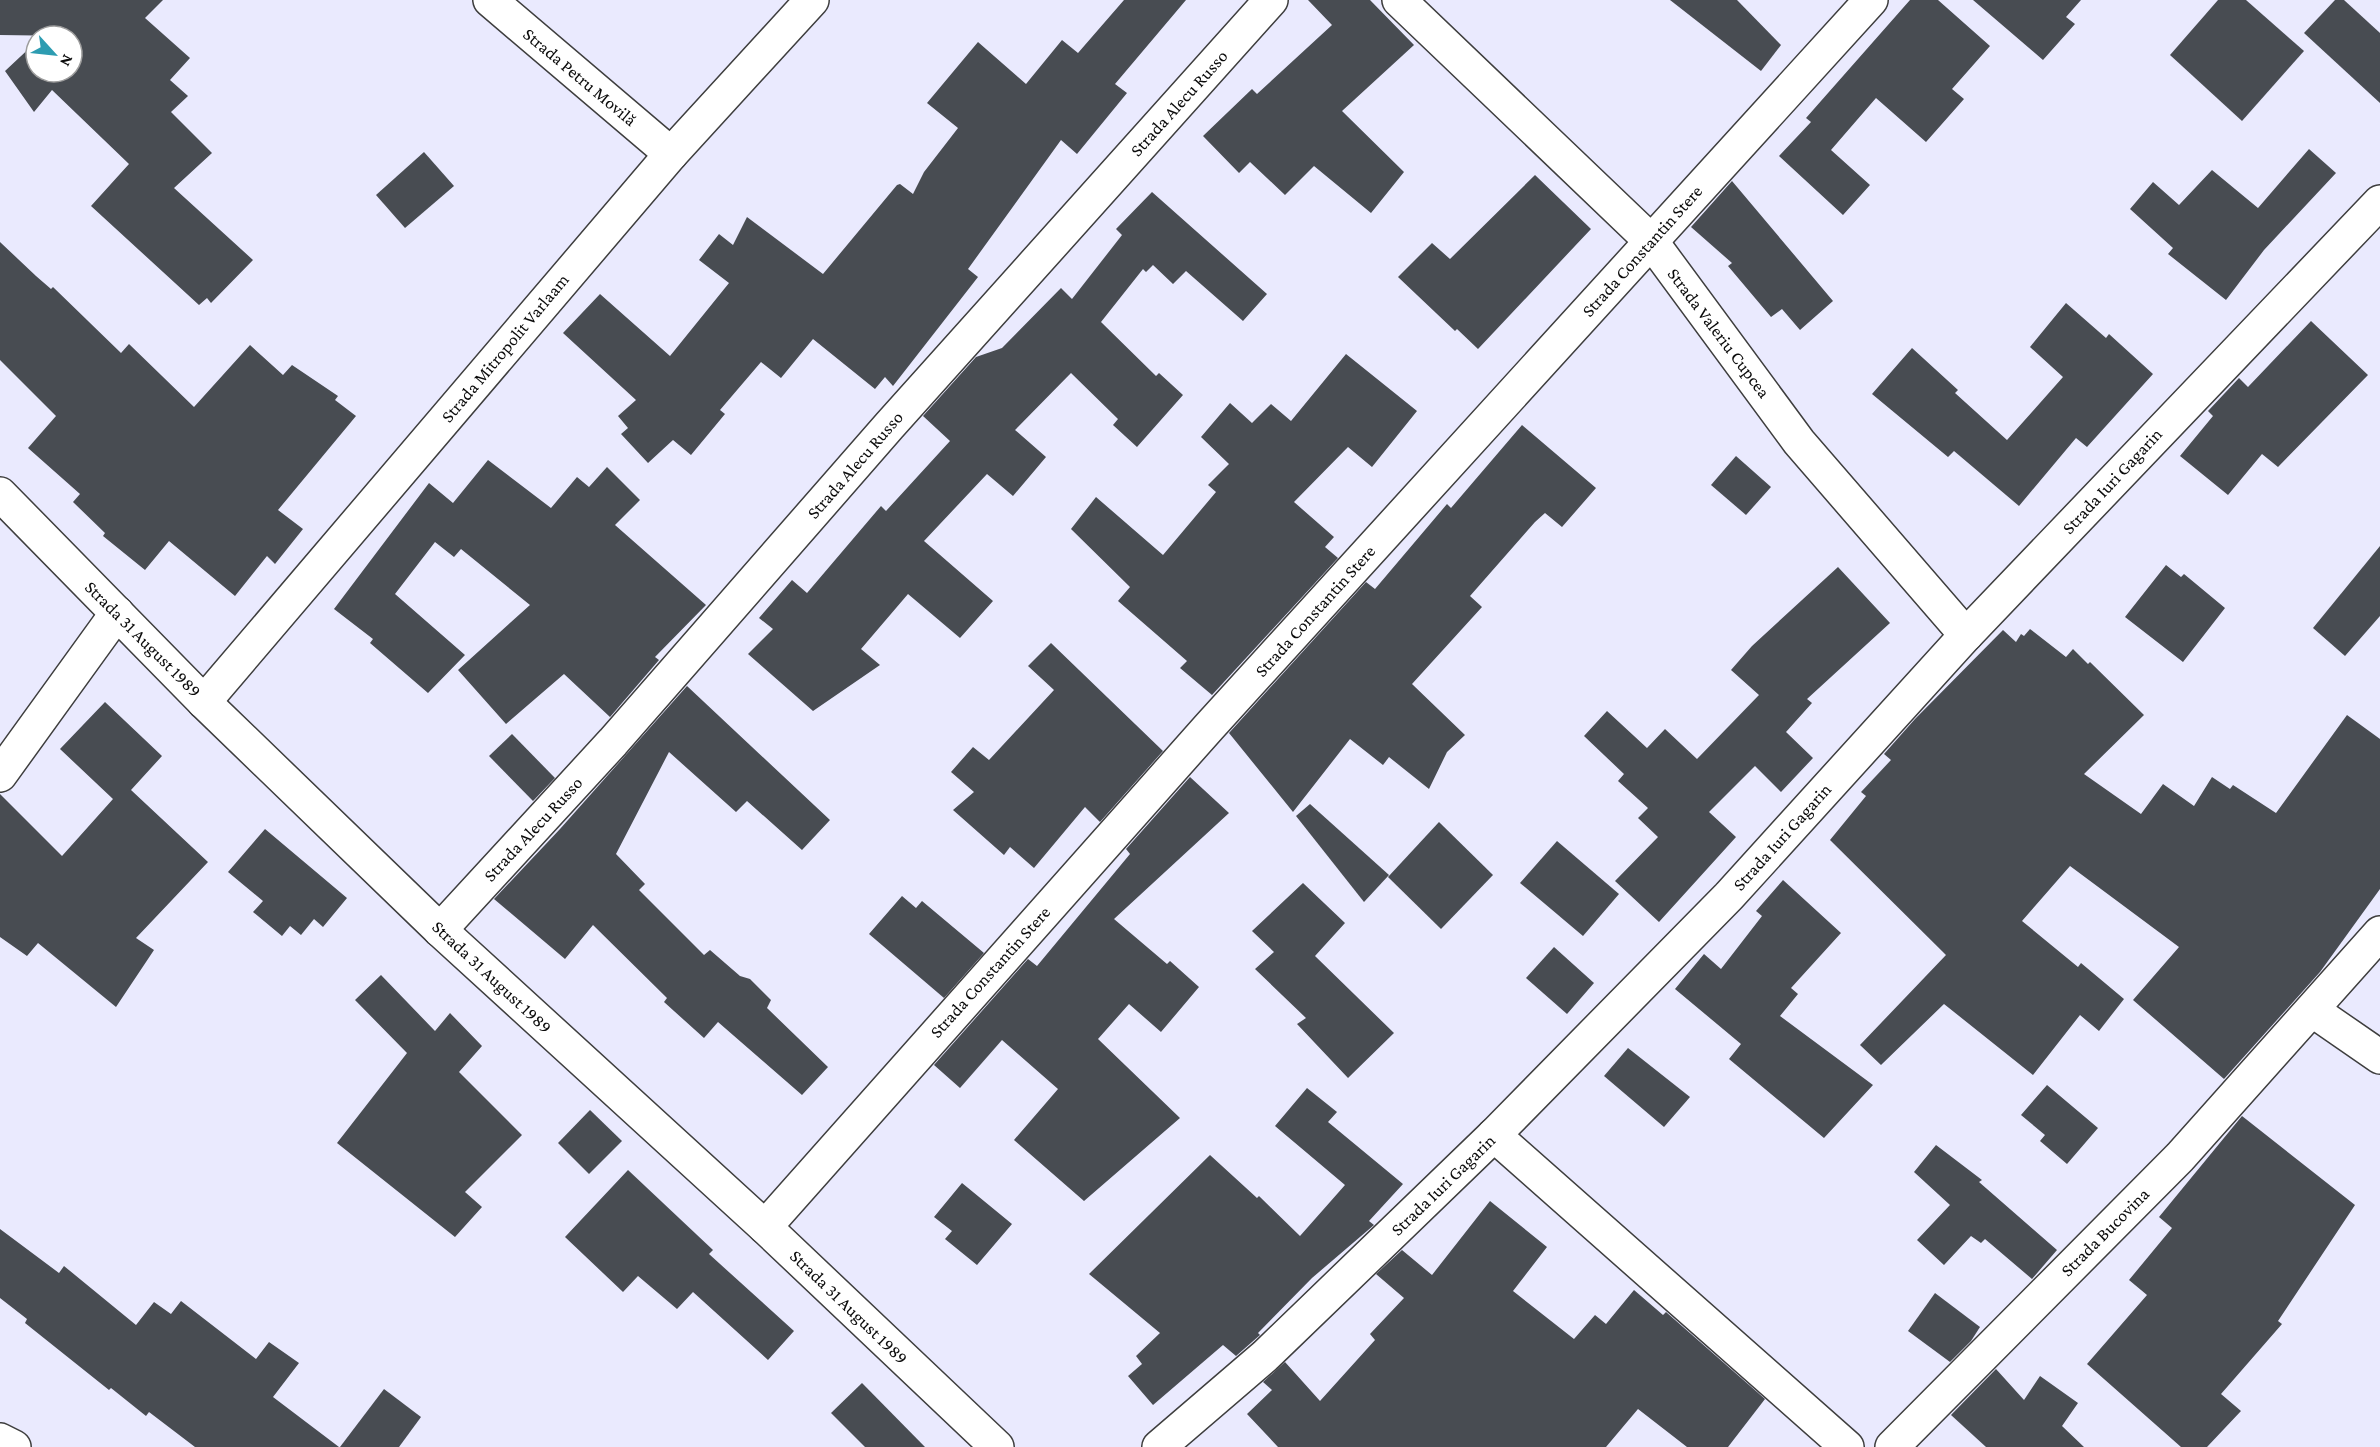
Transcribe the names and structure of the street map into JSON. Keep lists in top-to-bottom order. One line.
{"streets":{"street":["Strada Petru Movilă","Strada Alecu Russo","Strada Constantin Stere","Strada Valeriu Cupcea","Strada Mitropolit Varlaam","Strada Iuri Gagarin","Strada 31 August 1989","Strada Bucovina"]},"crossings":[["Strada Petru Movilă","Strada Mitropolit Varlaam"],["Strada Alecu Russo","Strada 31 August 1989"],["Strada Constantin Stere","Strada Valeriu Cupcea"],["Strada Constantin Stere","Strada 31 August 1989"],["Strada Valeriu Cupcea","Strada Iuri Gagarin"],["Strada Mitropolit Varlaam","Strada 31 August 1989"]],"north":"bottom right"}
